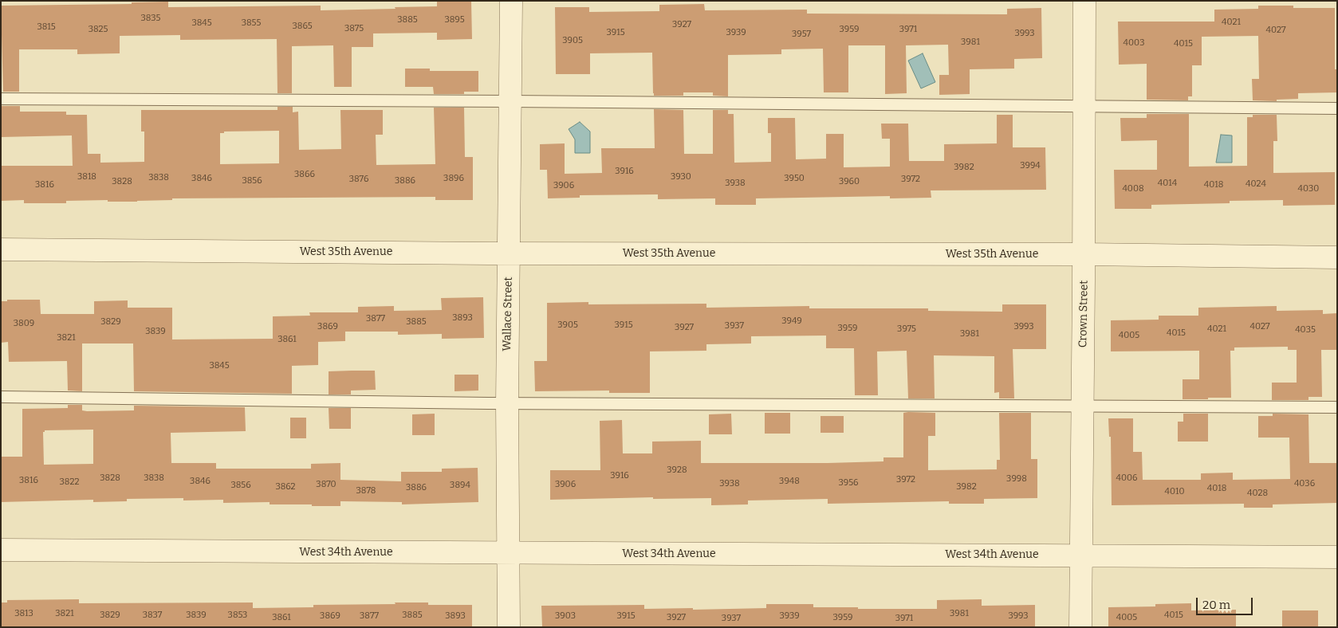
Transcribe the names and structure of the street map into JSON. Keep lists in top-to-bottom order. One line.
{"streets":{"street":["West 35th Avenue","Wallace Street","Crown Street","West 34th Avenue"]},"crossings":[["West 35th Avenue","Wallace Street"],["West 35th Avenue","Crown Street"],["Wallace Street","West 34th Avenue"],["Crown Street","West 34th Avenue"]],"house_numbers":["3835","3885","3895","4021","3845","3855","3927","3865","3815","3875","3825","3959","3971","4027","3915","3939","3993","3957","3905","3981","4003","4015","3994","3982","3916","3866","3818","3930","3838","3846","3896","3950","3876","3972","3856","3886","3828","3960","3938","4014","4024","3816","4018","3906","4008","4030","3893","3877","3949","3829","3885","3809","3905","3915","3937","3869","3993","4027","3927","3959","3975","4021","4035","3839","4015","3981","4005","3821","3861","3845","3928","3916","3828","3838","4006","3998","3972","3816","3846","3948","3822","3956","3938","4036","3870","3906","3856","3894","3862","3982","3886","4018","3878","4010","4028","3813","3821","3981","3829","3837","3839","3853","3885","4015","3869","3877","3893","3903","3915","3939","3993","3861","3927","3959","4005","3937","3971"],"scale_bar":"20 m"}
